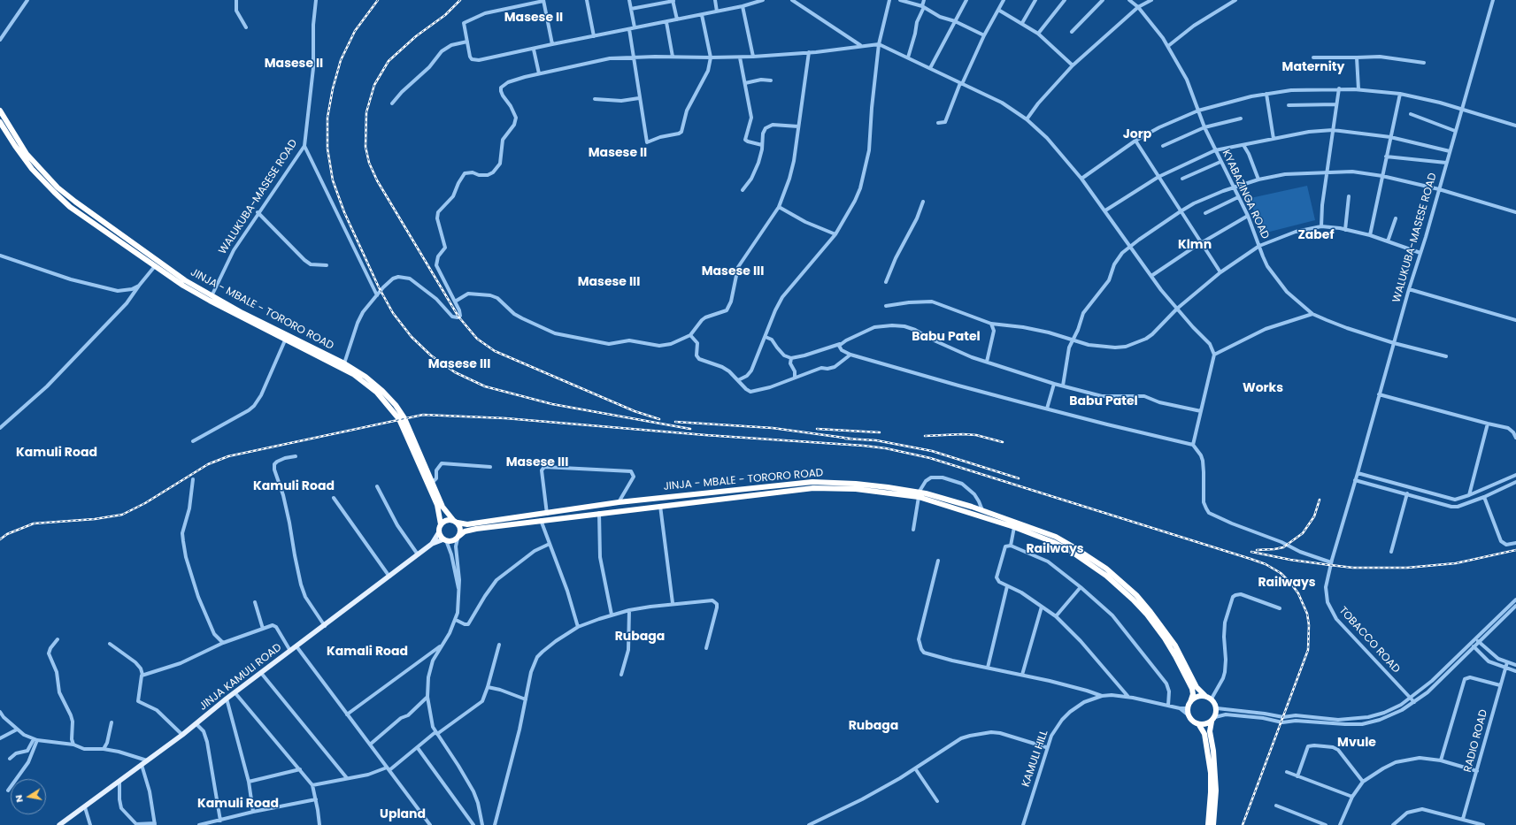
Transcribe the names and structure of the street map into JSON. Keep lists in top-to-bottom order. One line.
{"streets":{"highway":["JINJA - MBALE - TORORO ROAD"],"main road":["JINJA KAMULI ROAD"],"street":["KYABAZINGA ROAD","WALUKUBA-MASESE ROAD","TOBACCO ROAD","RADIO ROAD","KAMULI HILL"]},"crossings":[["KYABAZINGA ROAD","WALUKUBA-MASESE ROAD"],["WALUKUBA-MASESE ROAD","JINJA - MBALE - TORORO ROAD"],["WALUKUBA-MASESE ROAD","TOBACCO ROAD"],["JINJA - MBALE - TORORO ROAD","JINJA KAMULI ROAD"],["JINJA - MBALE - TORORO ROAD","KAMULI HILL"]],"districts":["Masese II","Masese II","Maternity","Jorp","Masese II","Zabef","Klmn","Masese III","Masese III","Babu Patel","Masese III","Works","Babu Patel","Kamuli Road","Masese III","Kamuli Road","Railways","Railways","Rubaga","Kamali Road","Rubaga","Mvule","Kamuli Road","Upland"],"north":"left"}
